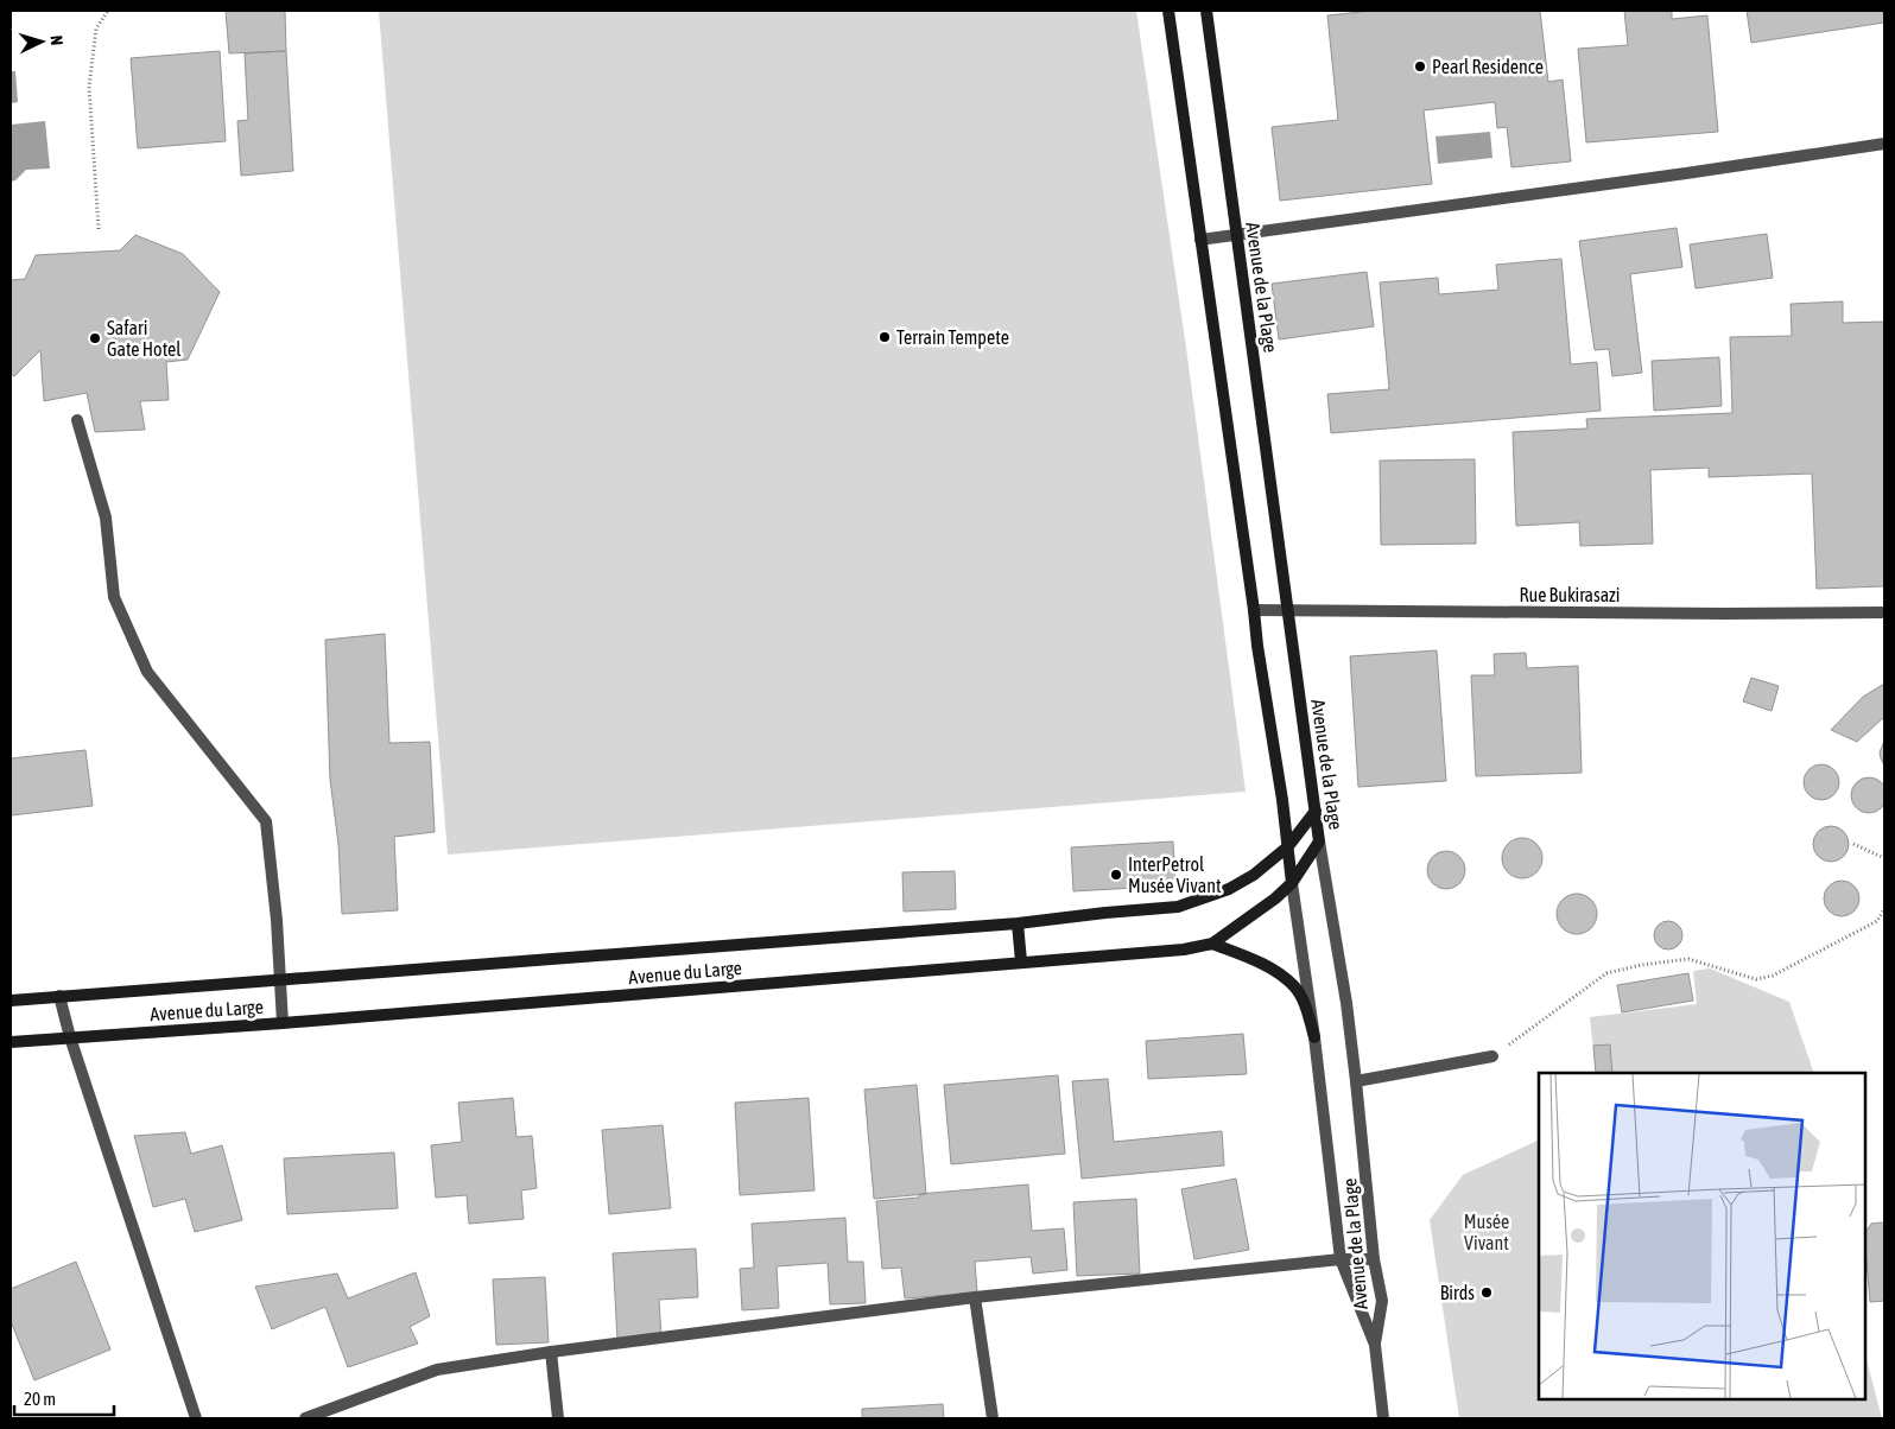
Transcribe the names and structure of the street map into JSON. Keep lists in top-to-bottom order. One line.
{"streets":{"main road":["Avenue de la Plage","Avenue du Large"],"street":["Rue Bukirasazi"]},"crossings":[["Avenue de la Plage","Rue Bukirasazi"],["Avenue de la Plage","Avenue du Large"]],"parks":["Musée Vivant"],"places":["Pearl Residence","Terrain Tempete","Safari Gate Hotel","InterPetrol Musée Vivant","Birds"],"scale_bar":"20 m","north":"right"}
